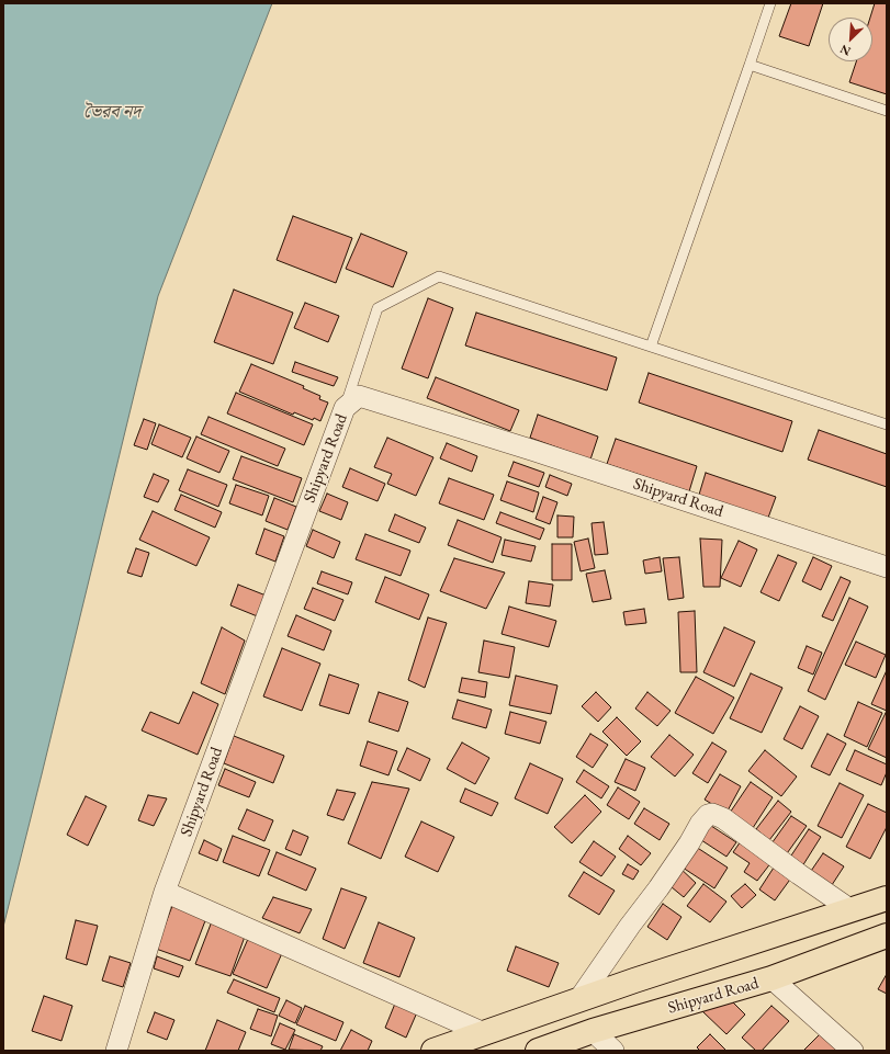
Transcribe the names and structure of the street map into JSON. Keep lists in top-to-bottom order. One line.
{"streets":{"main road":["Shipyard Road"]},"water":["ভৈরব নদ"],"north":"bottom left"}
